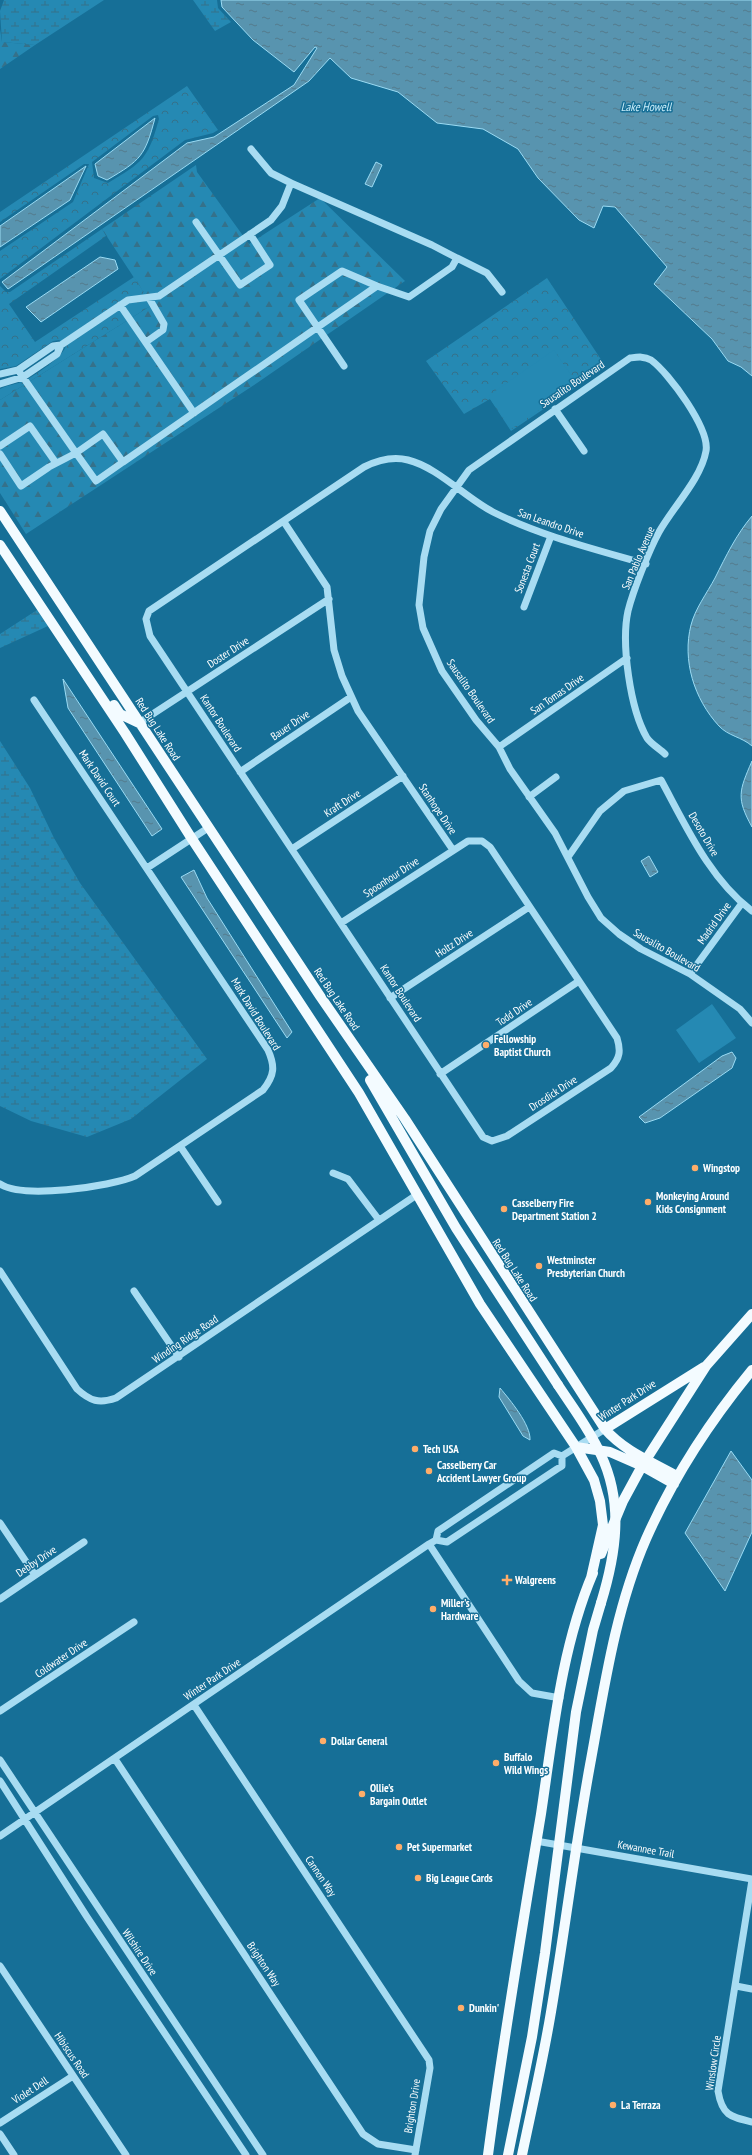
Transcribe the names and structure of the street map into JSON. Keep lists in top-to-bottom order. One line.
{"streets":{"main road":["Red Bug Lake Road","Winter Park Drive"],"street":["Sausalito Boulevard","San Leandro Drive","San Pablo Avenue","Sonesta Court","Doster Drive","San Tomas Drive","Kantor Boulevard","Bauer Drive","Mark David Court","Kraft Drive","Stanhope Drive","Desoto Drive","Spoonhour Drive","Madrid Drive","Holtz Drive","Todd Drive","Mark David Boulevard","Drosdick Drive","Winding Ridge Road","Debby Drive","Coldwater Drive","Kewannee Trail","Cannon Way","Wilshire Drive","Brighton Way","Hibiscus Road","Winslow Circle","Violet Dell","Brighton Drive"]},"crossings":[["Sausalito Boulevard","San Leandro Drive"],["Sausalito Boulevard","San Pablo Avenue"],["Sausalito Boulevard","San Tomas Drive"],["Sausalito Boulevard","Kantor Boulevard"],["Sausalito Boulevard","Desoto Drive"],["Sausalito Boulevard","Madrid Drive"],["San Leandro Drive","San Pablo Avenue"],["San Leandro Drive","Sonesta Court"],["San Leandro Drive","Kantor Boulevard"],["San Pablo Avenue","San Tomas Drive"],["Doster Drive","Kantor Boulevard"],["Doster Drive","Red Bug Lake Road"],["Doster Drive","Stanhope Drive"],["Kantor Boulevard","Bauer Drive"],["Kantor Boulevard","Kraft Drive"],["Kantor Boulevard","Stanhope Drive"],["Kantor Boulevard","Spoonhour Drive"],["Kantor Boulevard","Holtz Drive"],["Kantor Boulevard","Todd Drive"],["Kantor Boulevard","Drosdick Drive"],["Bauer Drive","Stanhope Drive"],["Red Bug Lake Road","Winter Park Drive"],["Mark David Court","Mark David Boulevard"],["Kraft Drive","Stanhope Drive"],["Stanhope Drive","Spoonhour Drive"],["Stanhope Drive","Holtz Drive"],["Stanhope Drive","Todd Drive"],["Stanhope Drive","Drosdick Drive"],["Desoto Drive","Madrid Drive"],["Winter Park Drive","Cannon Way"],["Winter Park Drive","Wilshire Drive"],["Winter Park Drive","Brighton Way"],["Kewannee Trail","Winslow Circle"],["Cannon Way","Brighton Drive"],["Brighton Way","Brighton Drive"],["Hibiscus Road","Violet Dell"]],"water":["Lake Howell"],"places":{"other":["Fellowship Baptist Church","Wingstop","Monkeying Around Kids Consignment","Casselberry Fire Department Station 2","Westminster Presbyterian Church","Tech USA","Casselberry Car Accident Lawyer Group","Miller's Hardware","Dollar General","Buffalo Wild Wings","Ollie's Bargain Outlet","Pet Supermarket","Big League Cards","Dunkin'","La Terraza"],"health":["Walgreens"]}}
